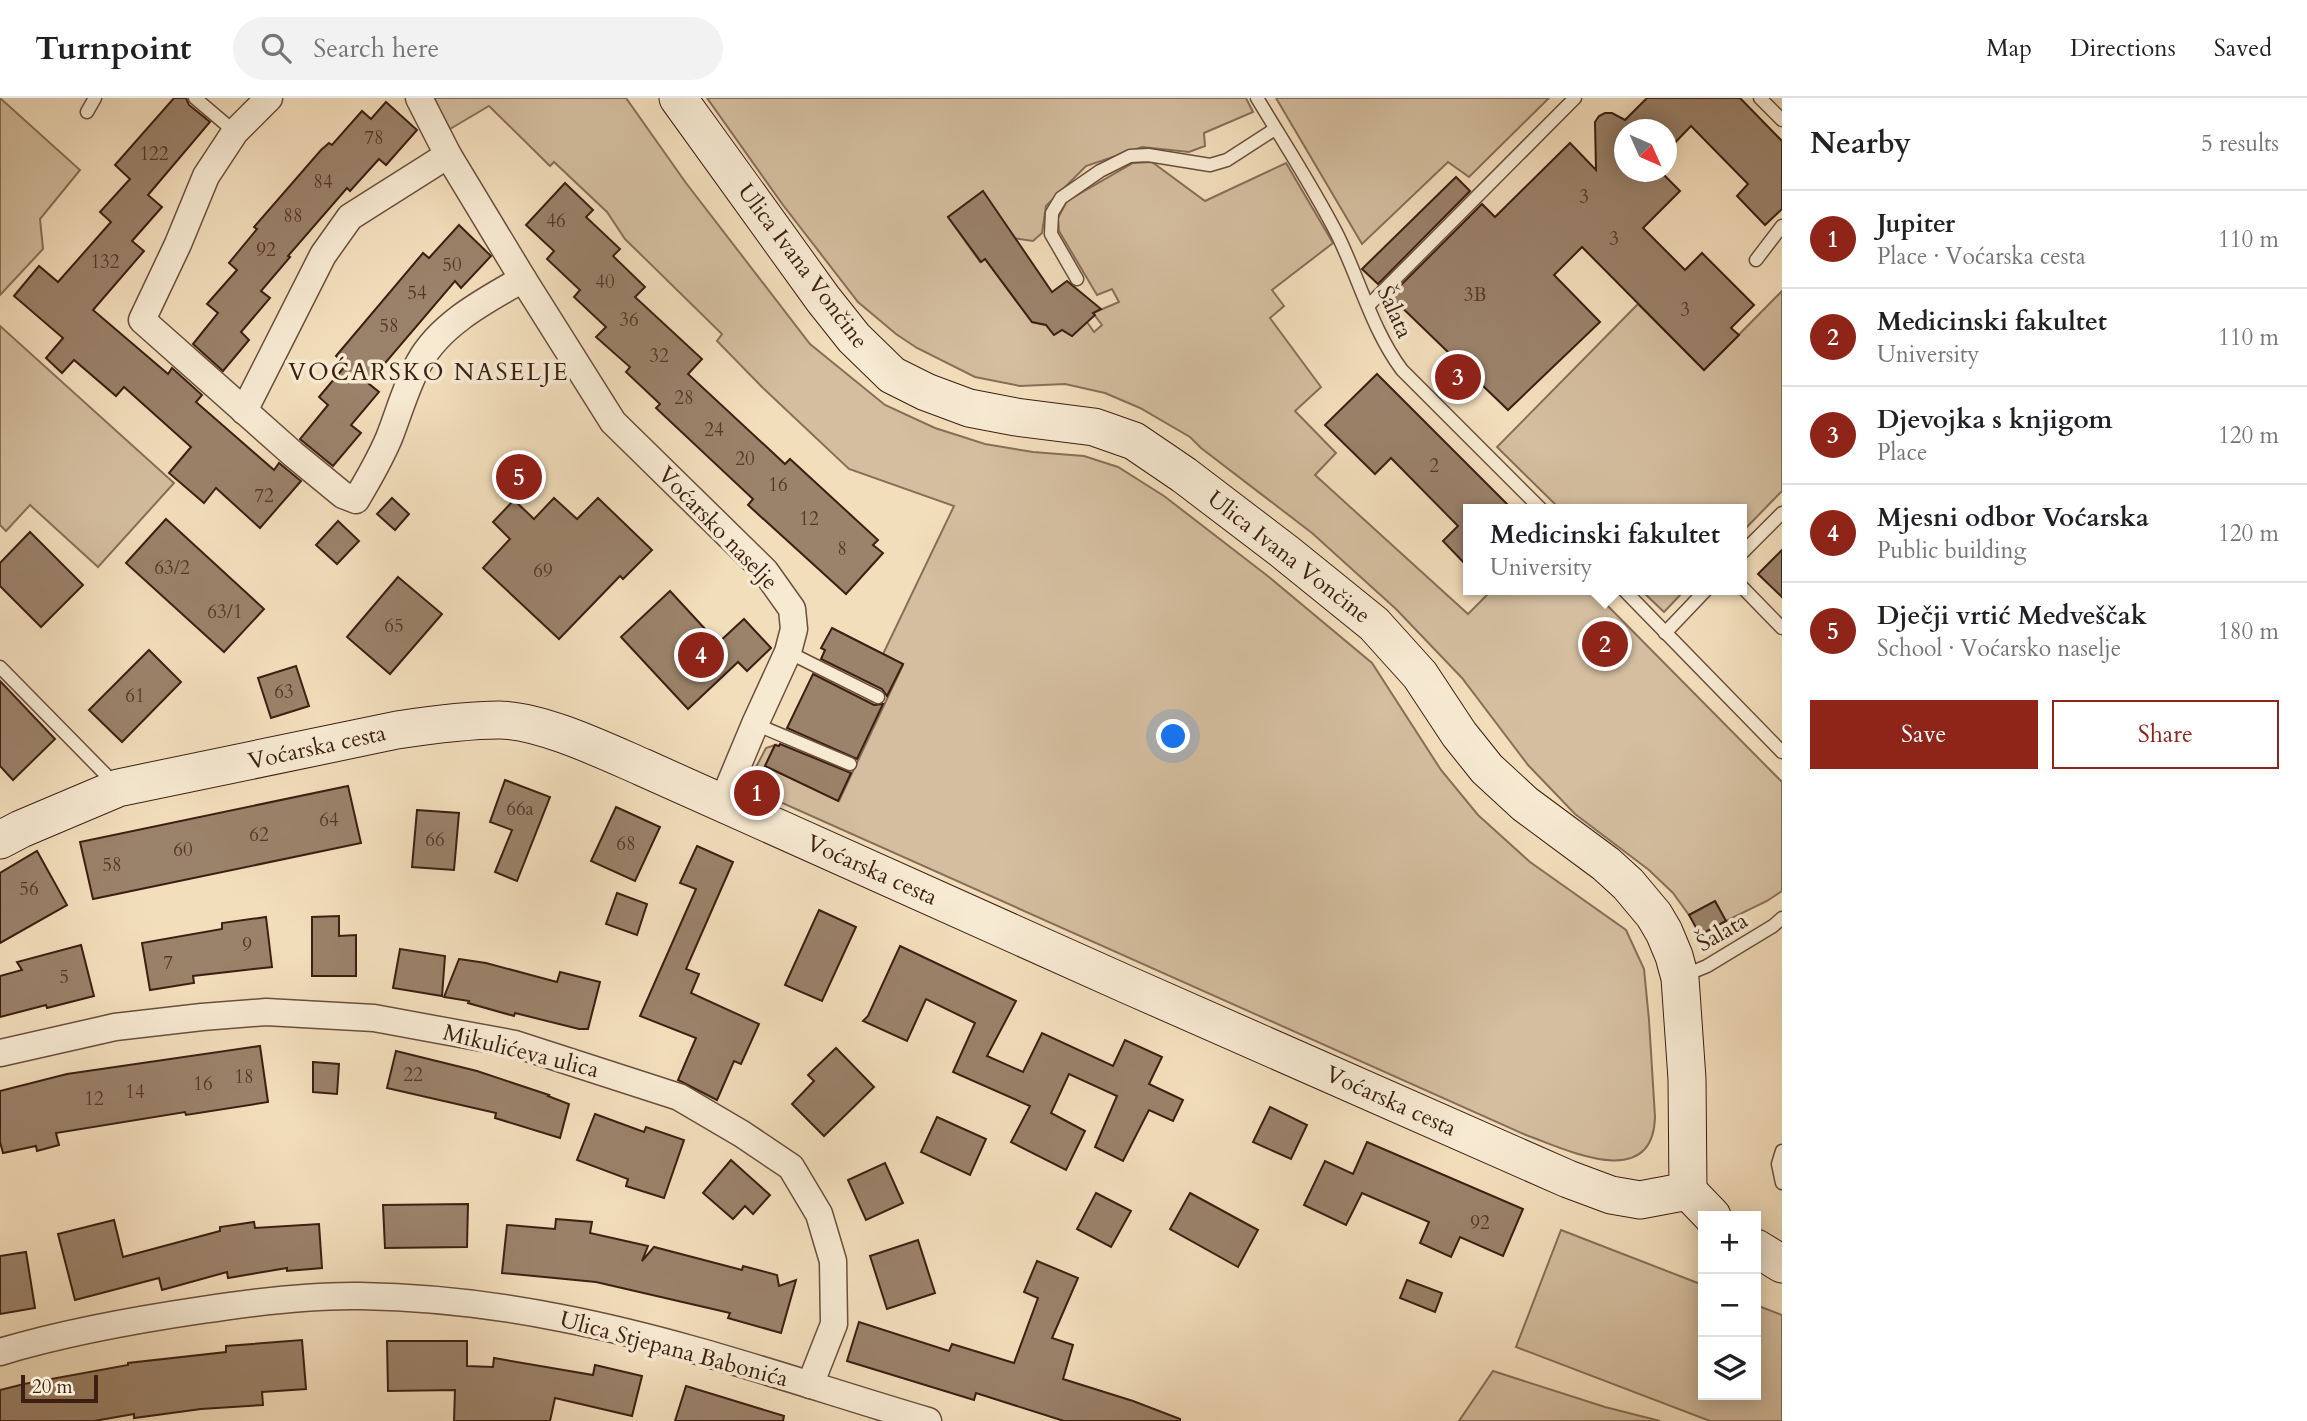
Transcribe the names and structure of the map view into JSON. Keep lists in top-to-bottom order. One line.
{"streets":{"street":["Ulica Ivana Vončine","Voćarsko naselje","Voćarska cesta","Mikulićeva ulica","Ulica Stjepana Babonića"],"lane":["Šalata"]},"crossings":[["Ulica Ivana Vončine","Šalata"],["Ulica Ivana Vončine","Voćarska cesta"],["Voćarsko naselje","Voćarska cesta"],["Mikulićeva ulica","Ulica Stjepana Babonića"]],"districts":["VOĆARSKO NASELJE"],"house_numbers":["78","122","84","3","88","46","3","92","132","50","40","54","3B","3","36","58","32","28","24","20","2","16","72","12","8","63/2","69","63/1","65","63","61","66a","64","62","66","68","60","58","56","9","7","5","22","18","16","14","12","92"],"scale_bar":"20 m","north":"bottom right","page":{"header":"Turnpoint","search":"Search here","nav":["Map","Directions","Saved"],"heading":["Nearby","5 results"],"list":[{"mark":"1","name":"Jupiter","note":"Place · Voćarska cesta","value":"110 m"},{"mark":"2","name":"Medicinski fakultet","note":"University","value":"110 m"},{"mark":"3","name":"Djevojka s knjigom","note":"Place","value":"120 m"},{"mark":"4","name":"Mjesni odbor Voćarska","note":"Public building","value":"120 m"},{"mark":"5","name":"Dječji vrtić Medveščak","note":"School · Voćarsko naselje","value":"180 m"}],"pins":["3","5","2","4","1"],"popup":["Medicinski fakultet","University"],"buttons":["Save","Share"],"map_buttons":["+","−"],"scale":"20 m"}}
